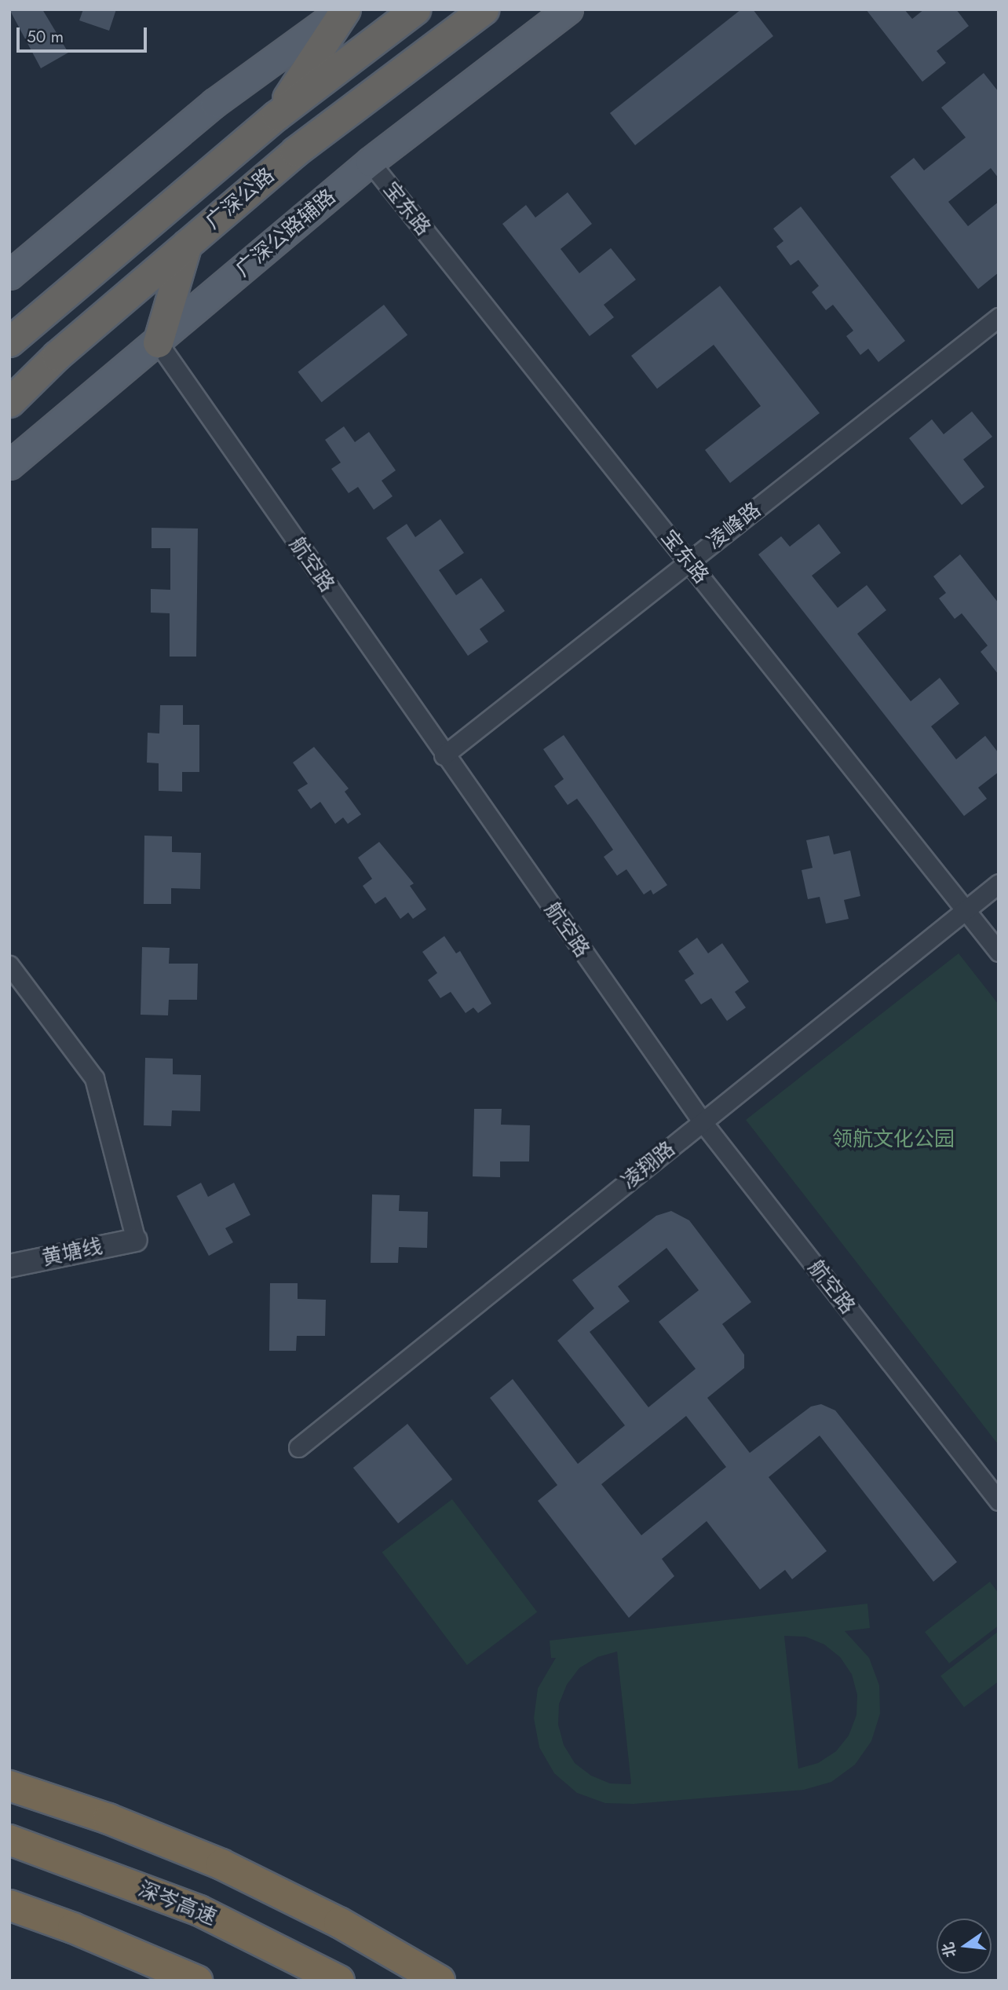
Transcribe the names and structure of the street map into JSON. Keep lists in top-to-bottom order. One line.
{"streets":{"highway":["广深公路","深岑高速"],"main road":["广深公路辅路"],"street":["宝东路","凌峰路","航空路","凌翔路","黄塘线"]},"crossings":[["宝东路","广深公路辅路"],["宝东路","凌峰路"],["宝东路","凌翔路"],["广深公路辅路","航空路"],["凌峰路","航空路"],["航空路","凌翔路"]],"parks":["领航文化公园"],"scale_bar":"50 m","north":"left"}
